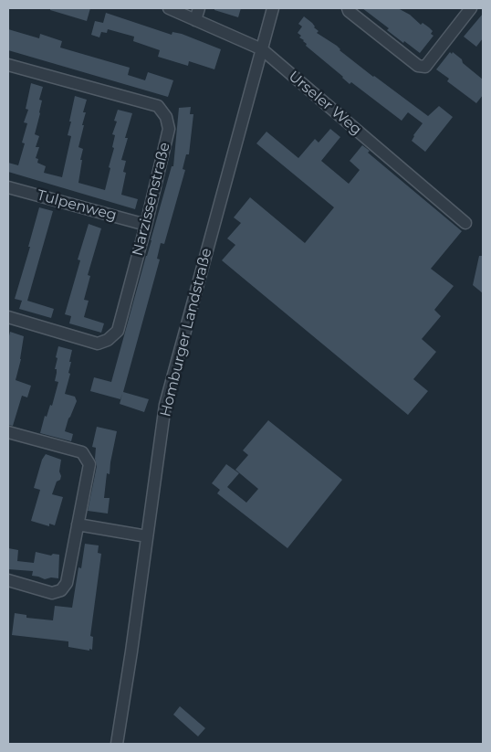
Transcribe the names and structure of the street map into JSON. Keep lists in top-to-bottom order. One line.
{"streets":{"street":["Urseler Weg","Narzissenstraße","Tulpenweg","Homburger Landstraße"]},"crossings":[["Urseler Weg","Homburger Landstraße"],["Narzissenstraße","Tulpenweg"]]}
